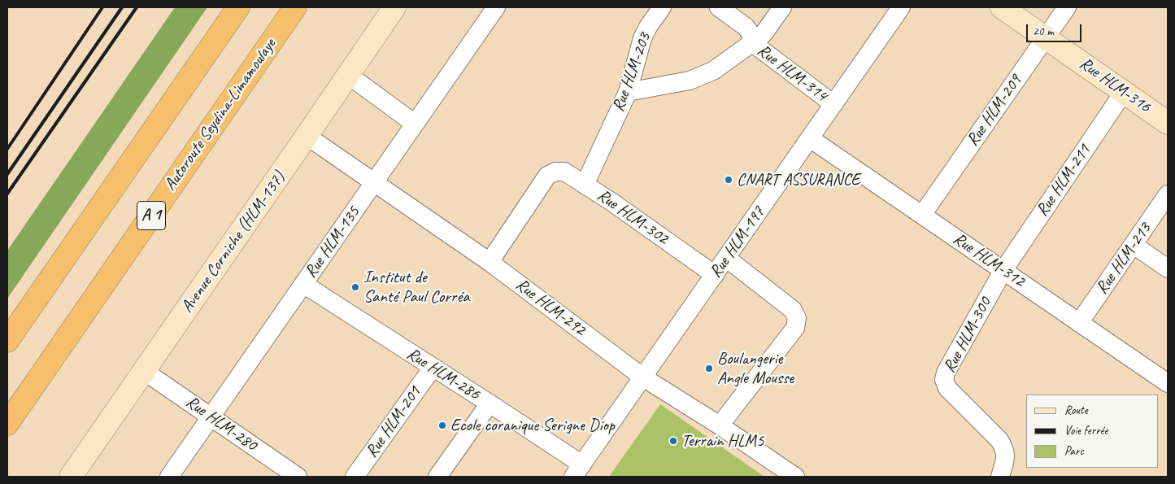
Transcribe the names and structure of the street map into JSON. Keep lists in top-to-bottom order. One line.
{"streets":{"highway":["Autoroute Seydina-Limamoulaye","A 1"],"street":["Rue HLM-203","Rue HLM-314","Rue HLM-316","Rue HLM-209","Rue HLM-211","Rue HLM-302","Avenue Corniche (HLM-137)","Rue HLM-135","Rue HLM-197","Rue HLM-213","Rue HLM-312","Rue HLM-292","Rue HLM-300","Rue HLM-286","Rue HLM-201","Rue HLM-280"]},"crossings":[["Rue HLM-203","Rue HLM-302"],["Rue HLM-314","Rue HLM-197"],["Rue HLM-316","Rue HLM-209"],["Rue HLM-316","Rue HLM-211"],["Rue HLM-209","Rue HLM-312"],["Rue HLM-211","Rue HLM-312"],["Rue HLM-211","Rue HLM-300"],["Rue HLM-302","Rue HLM-197"],["Rue HLM-302","Rue HLM-292"],["Avenue Corniche (HLM-137)","Rue HLM-292"],["Avenue Corniche (HLM-137)","Rue HLM-280"],["Rue HLM-135","Rue HLM-292"],["Rue HLM-135","Rue HLM-286"],["Rue HLM-135","Rue HLM-280"],["Rue HLM-197","Rue HLM-312"],["Rue HLM-197","Rue HLM-292"],["Rue HLM-197","Rue HLM-286"],["Rue HLM-213","Rue HLM-312"],["Rue HLM-312","Rue HLM-300"],["Rue HLM-286","Rue HLM-201"]],"places":["CNART ASSURANCE","Institut de Santé Paul Corréa","Boulangerie Angle Mousse","Ecole coranique Serigne Diop","Terrain HLM5"],"legend":["Route","Voie ferrée","Parc"],"scale_bar":"20 m"}
